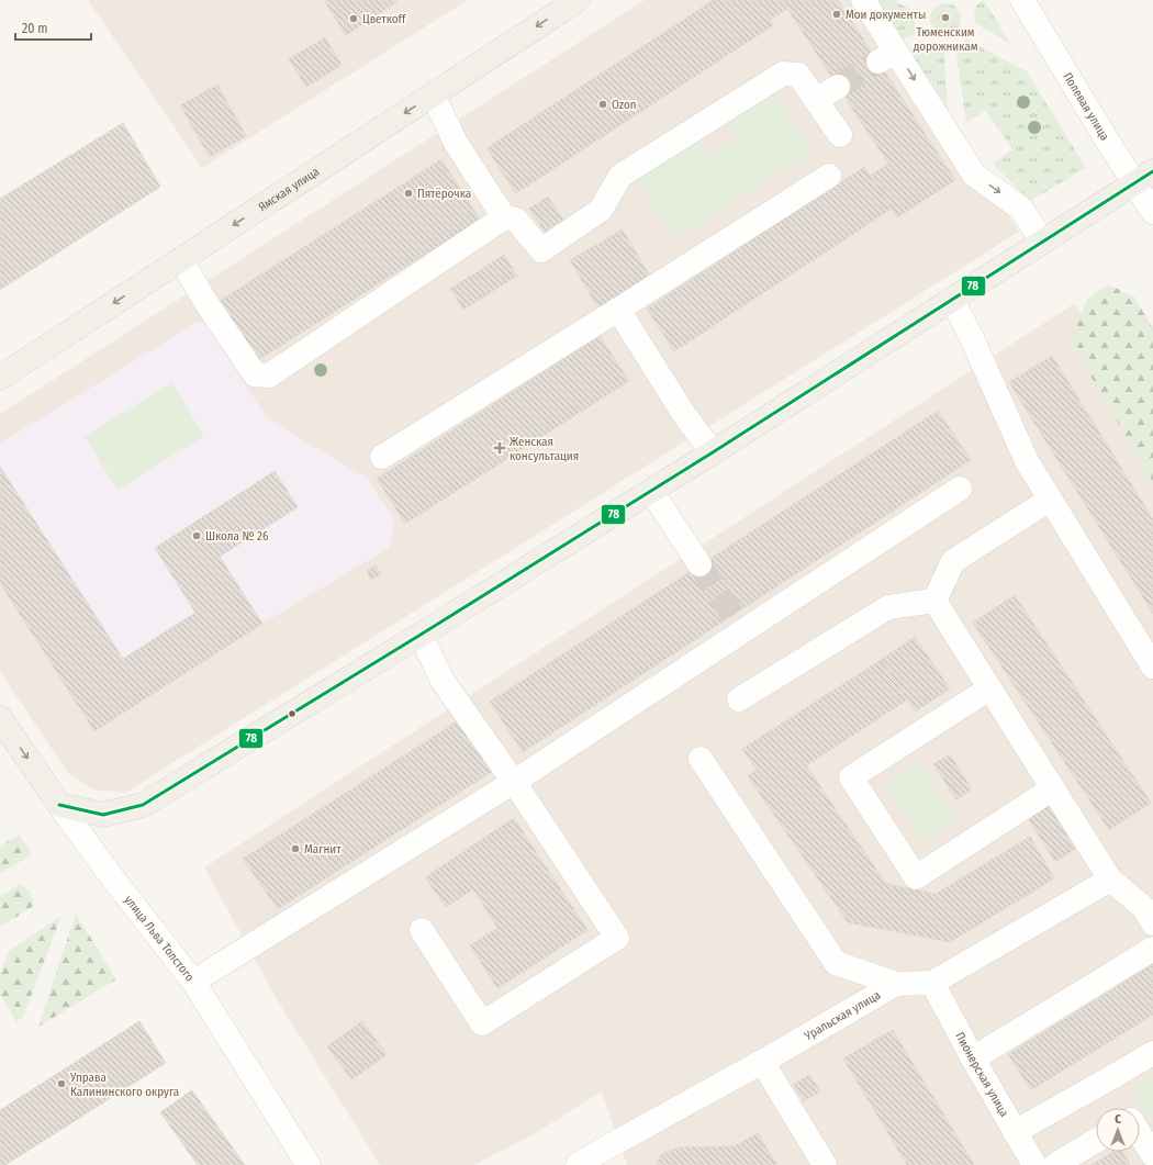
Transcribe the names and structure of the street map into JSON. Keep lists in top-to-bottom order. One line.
{"streets":{"main road":["Ямская улица","улица Льва Толстого"],"street":["Полевая улица","Уральская улица","Пионерская улица"]},"crossings":[["Уральская улица","Пионерская улица"]],"one_way":["Ямская улица"],"places":{"other":["Мои документы","Тюменским дорожникам","Цветкоff","Ozon","Пятёрочка","Школа № 26","Магнит","Управа Калининского округа"],"health":["Женская консультация"]},"lines":["transit line 78"],"scale_bar":"20 m","north":"top"}
